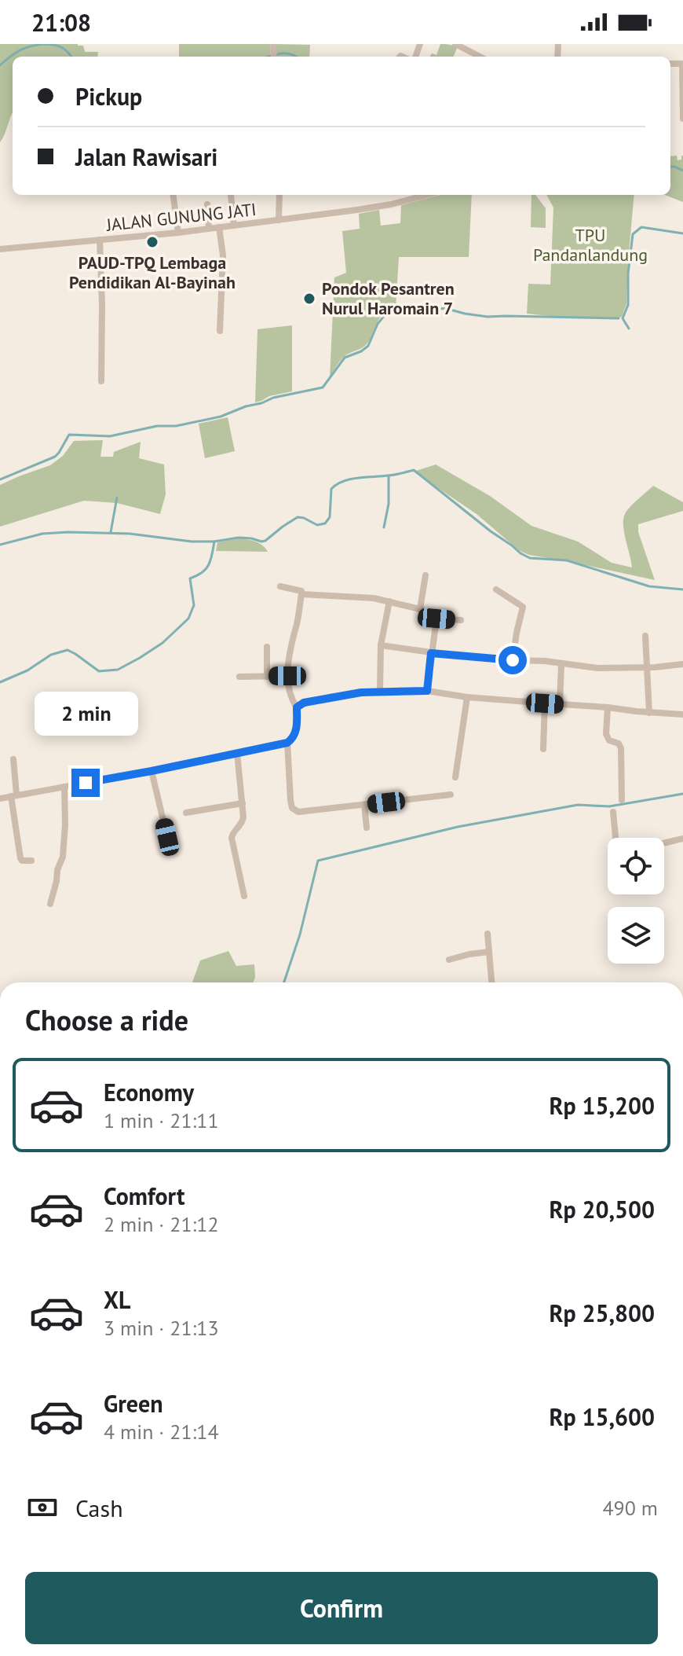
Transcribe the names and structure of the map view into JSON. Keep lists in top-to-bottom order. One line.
{"streets":{"street":["JALAN GUNUNG JATI"]},"parks":["TPU Pandanlandung"],"places":["PAUD-TPQ Lembaga Pendidikan Al-Bayinah","Pondok Pesantren Nurul Haromain 7"],"page":{"status":"21:08","banner":["Pickup","Jalan Rawisari"],"bubble":"2 min","heading":"Choose a ride","list":[{"name":"Economy","note":"1 min · 21:11","value":"Rp 15,200"},{"name":"Comfort","note":"2 min · 21:12","value":"Rp 20,500"},{"name":"XL","note":"3 min · 21:13","value":"Rp 25,800"},{"name":"Green","note":"4 min · 21:14","value":"Rp 15,600"}],"pay":["Cash","490 m"],"buttons":"Confirm"}}
